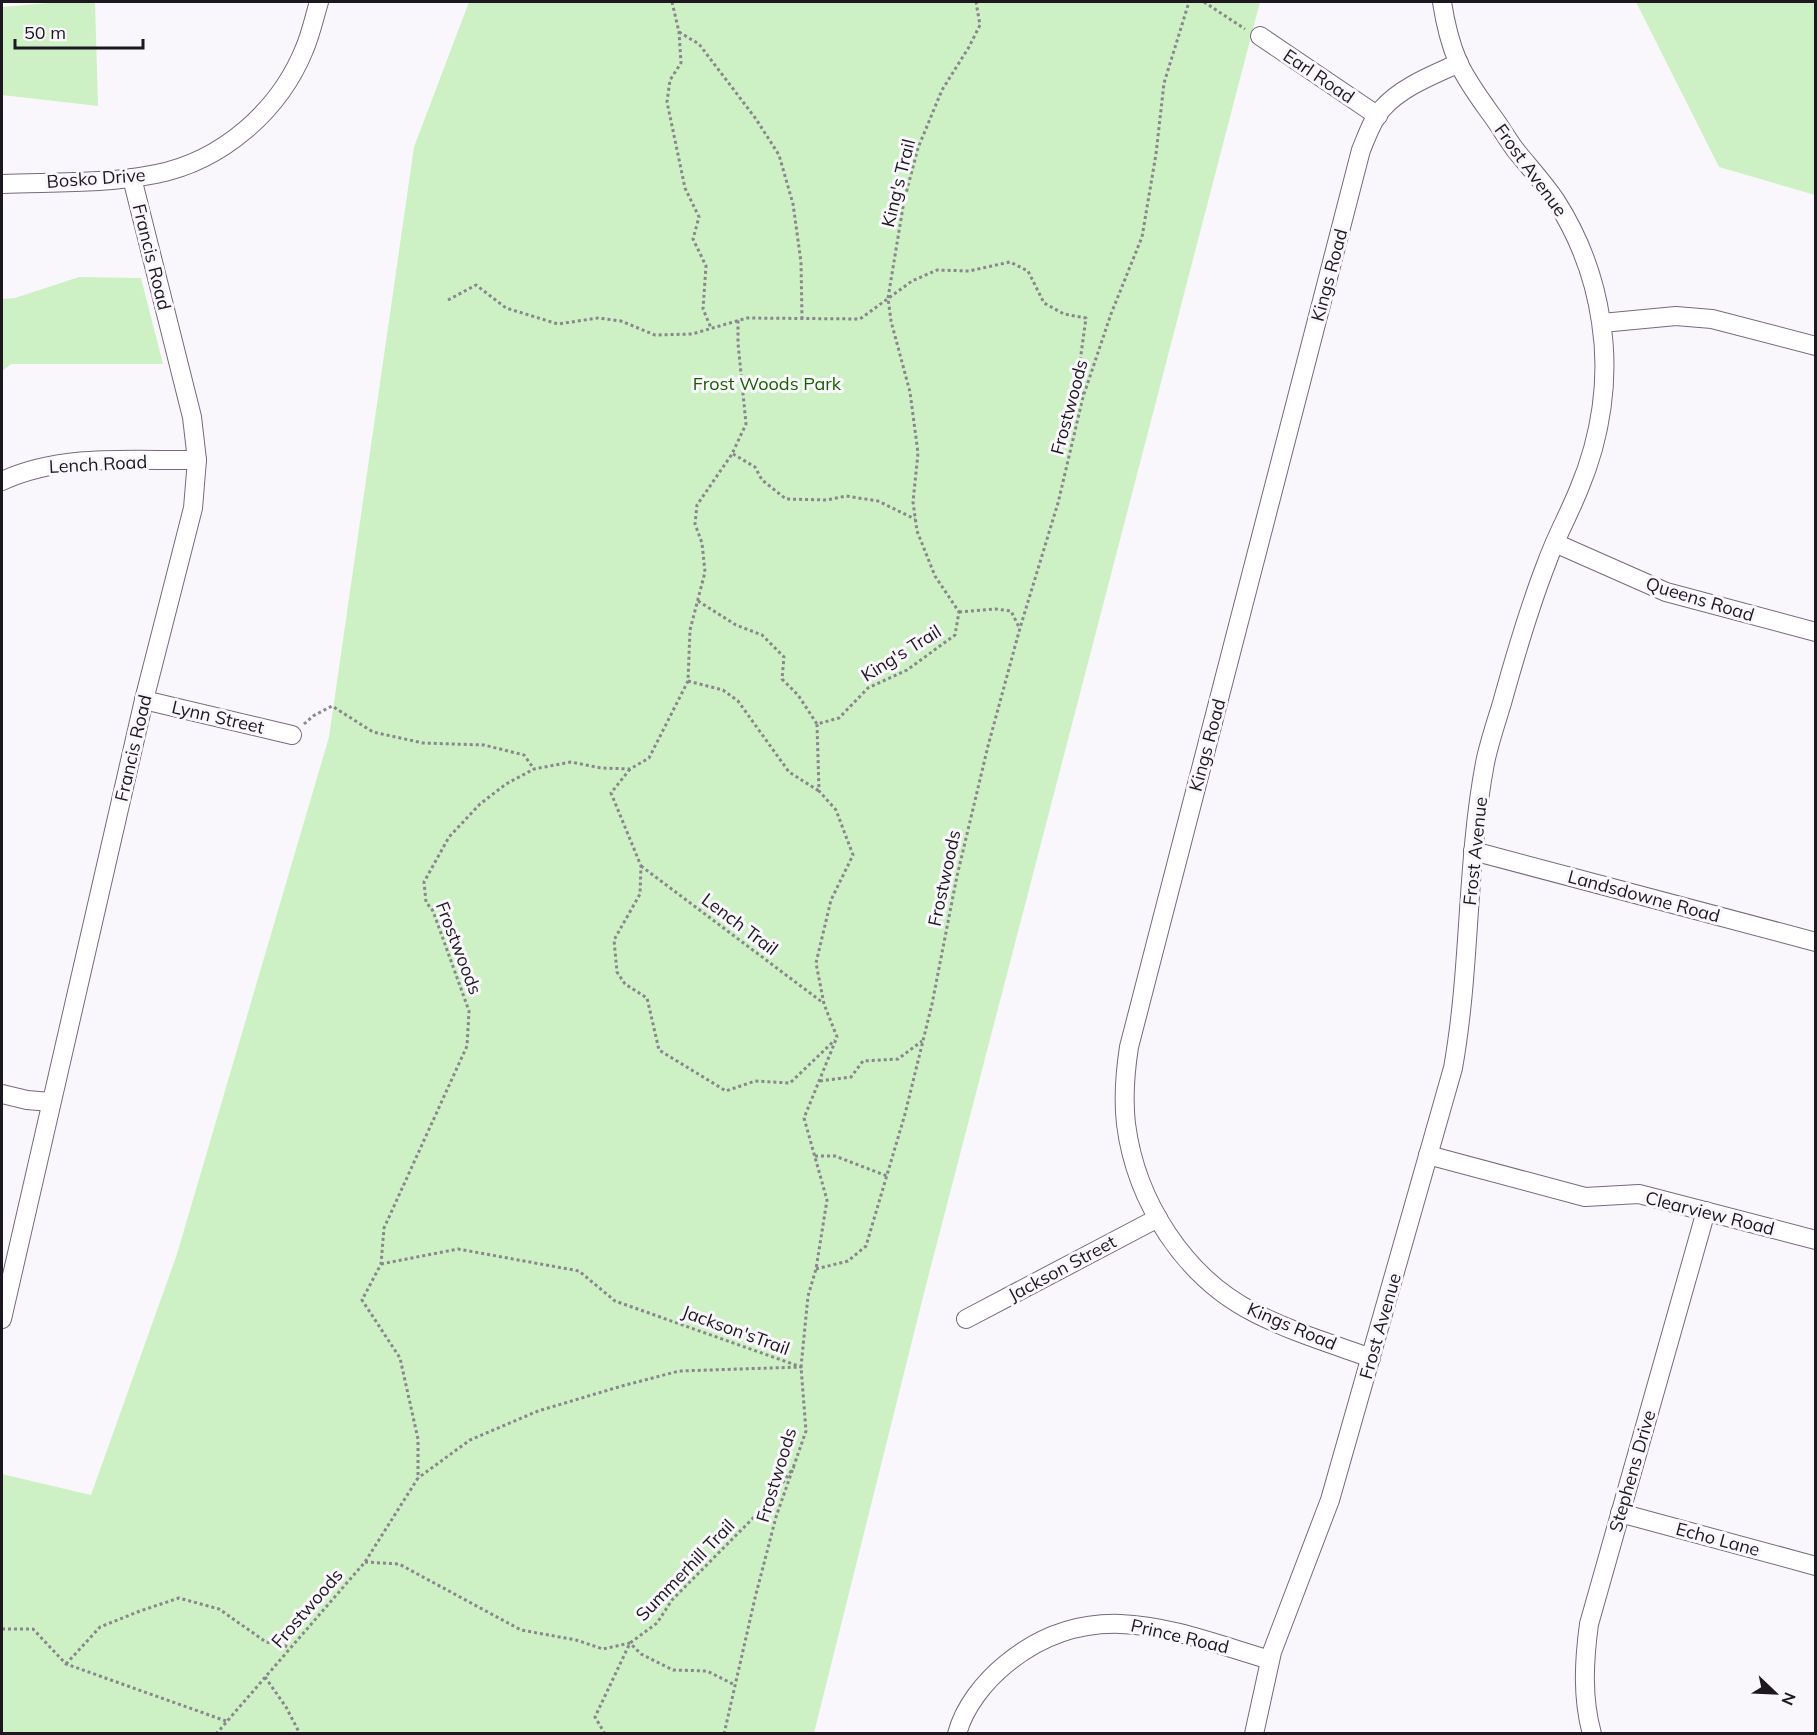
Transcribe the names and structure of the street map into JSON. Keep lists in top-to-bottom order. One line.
{"streets":{"street":["Earl Road","Frost Avenue","Bosko Drive","Francis Road","Kings Road","Lench Road","Queens Road","Lynn Street","Landsdowne Road","Clearview Road","Jackson Street","Stephens Drive","Echo Lane","Prince Road"],"path":["King's Trail","Frostwoods","Lench Trail","Jackson'sTrail","Summerhill Trail"]},"crossings":[["Earl Road","Kings Road"],["Frost Avenue","Kings Road"],["Frost Avenue","Queens Road"],["Frost Avenue","Landsdowne Road"],["Frost Avenue","Clearview Road"],["Frost Avenue","Prince Road"],["Bosko Drive","Francis Road"],["Francis Road","Lench Road"],["Francis Road","Lynn Street"],["Kings Road","Jackson Street"],["Frostwoods","Jackson'sTrail"],["Frostwoods","Summerhill Trail"],["Clearview Road","Stephens Drive"],["Stephens Drive","Echo Lane"]],"parks":["Frost Woods Park"],"scale_bar":"50 m","north":"bottom right"}
